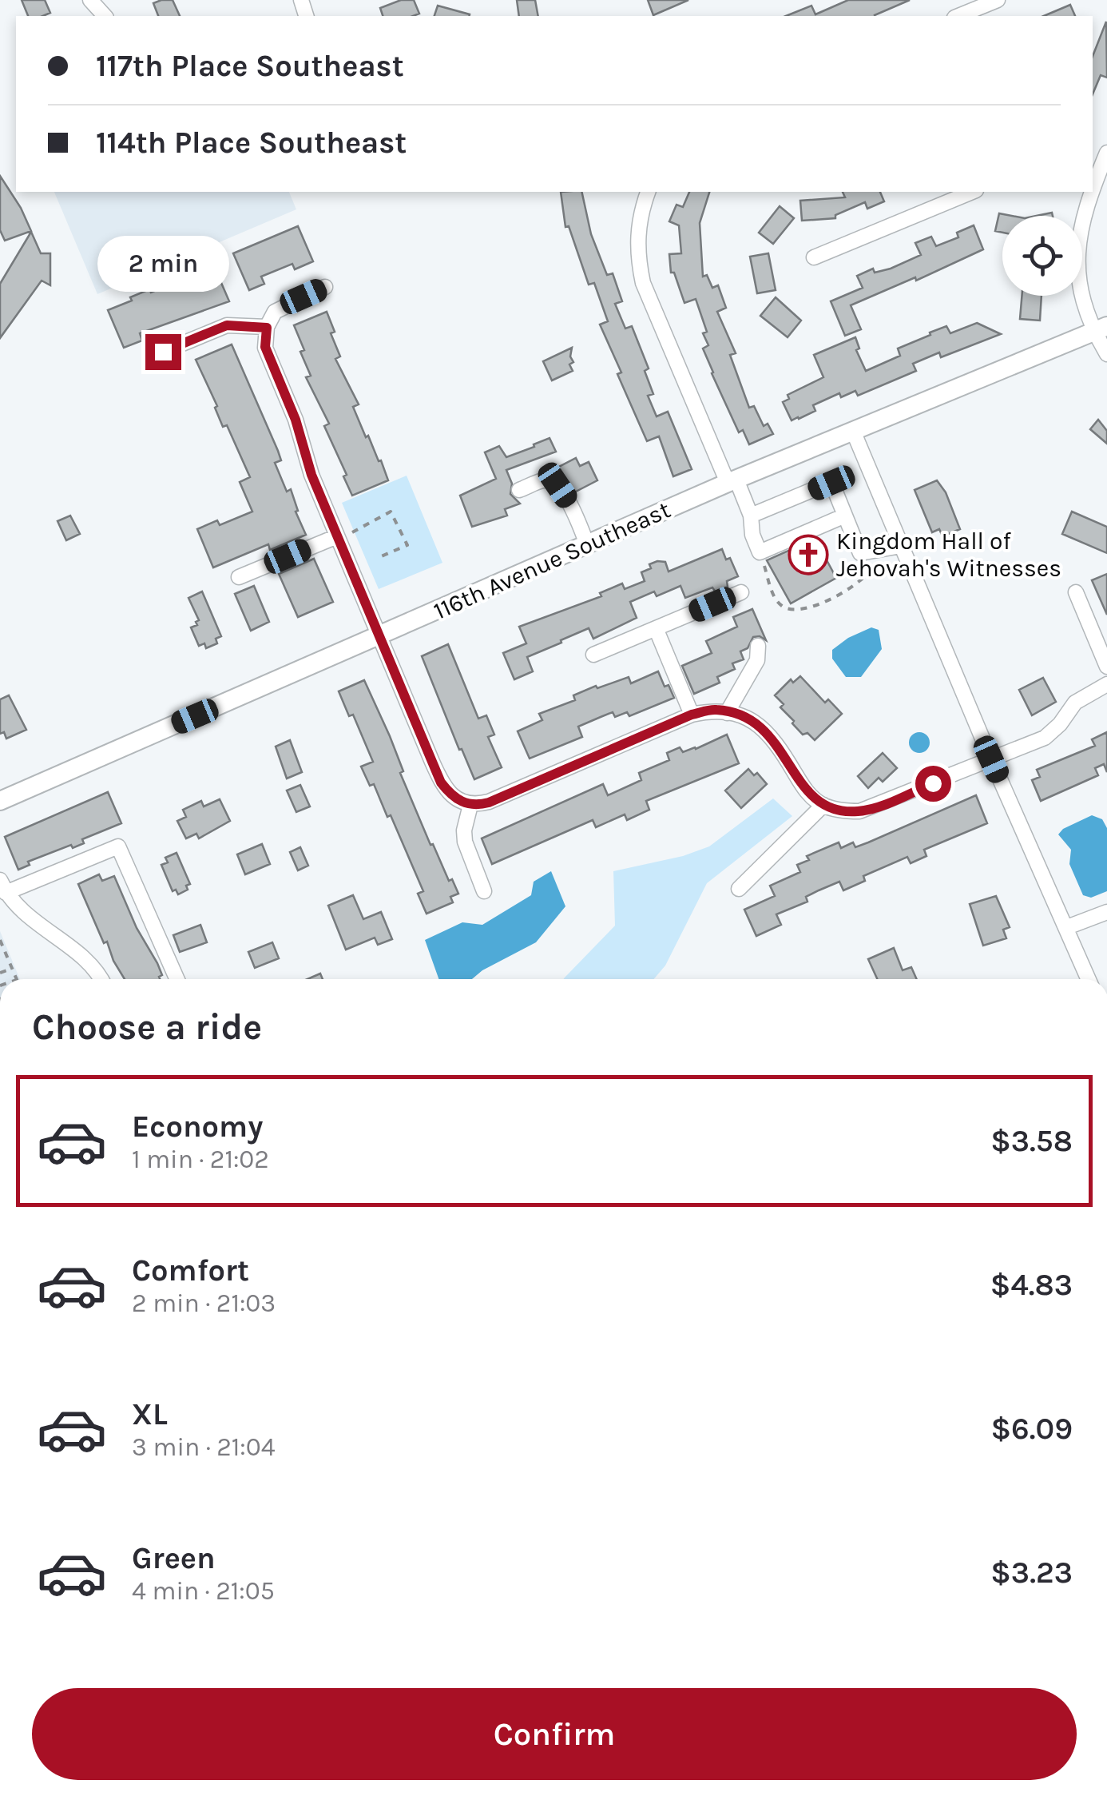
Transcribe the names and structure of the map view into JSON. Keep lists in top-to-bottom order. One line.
{"streets":{"main road":["116th Avenue Southeast"]},"places":{"church":["Kingdom Hall of Jehovah's Witnesses"]},"page":{"banner":["117th Place Southeast","114th Place Southeast"],"bubble":"2 min","heading":"Choose a ride","list":[{"name":"Economy","note":"1 min · 21:02","value":"$3.58"},{"name":"Comfort","note":"2 min · 21:03","value":"$4.83"},{"name":"XL","note":"3 min · 21:04","value":"$6.09"},{"name":"Green","note":"4 min · 21:05","value":"$3.23"}],"buttons":"Confirm"}}
